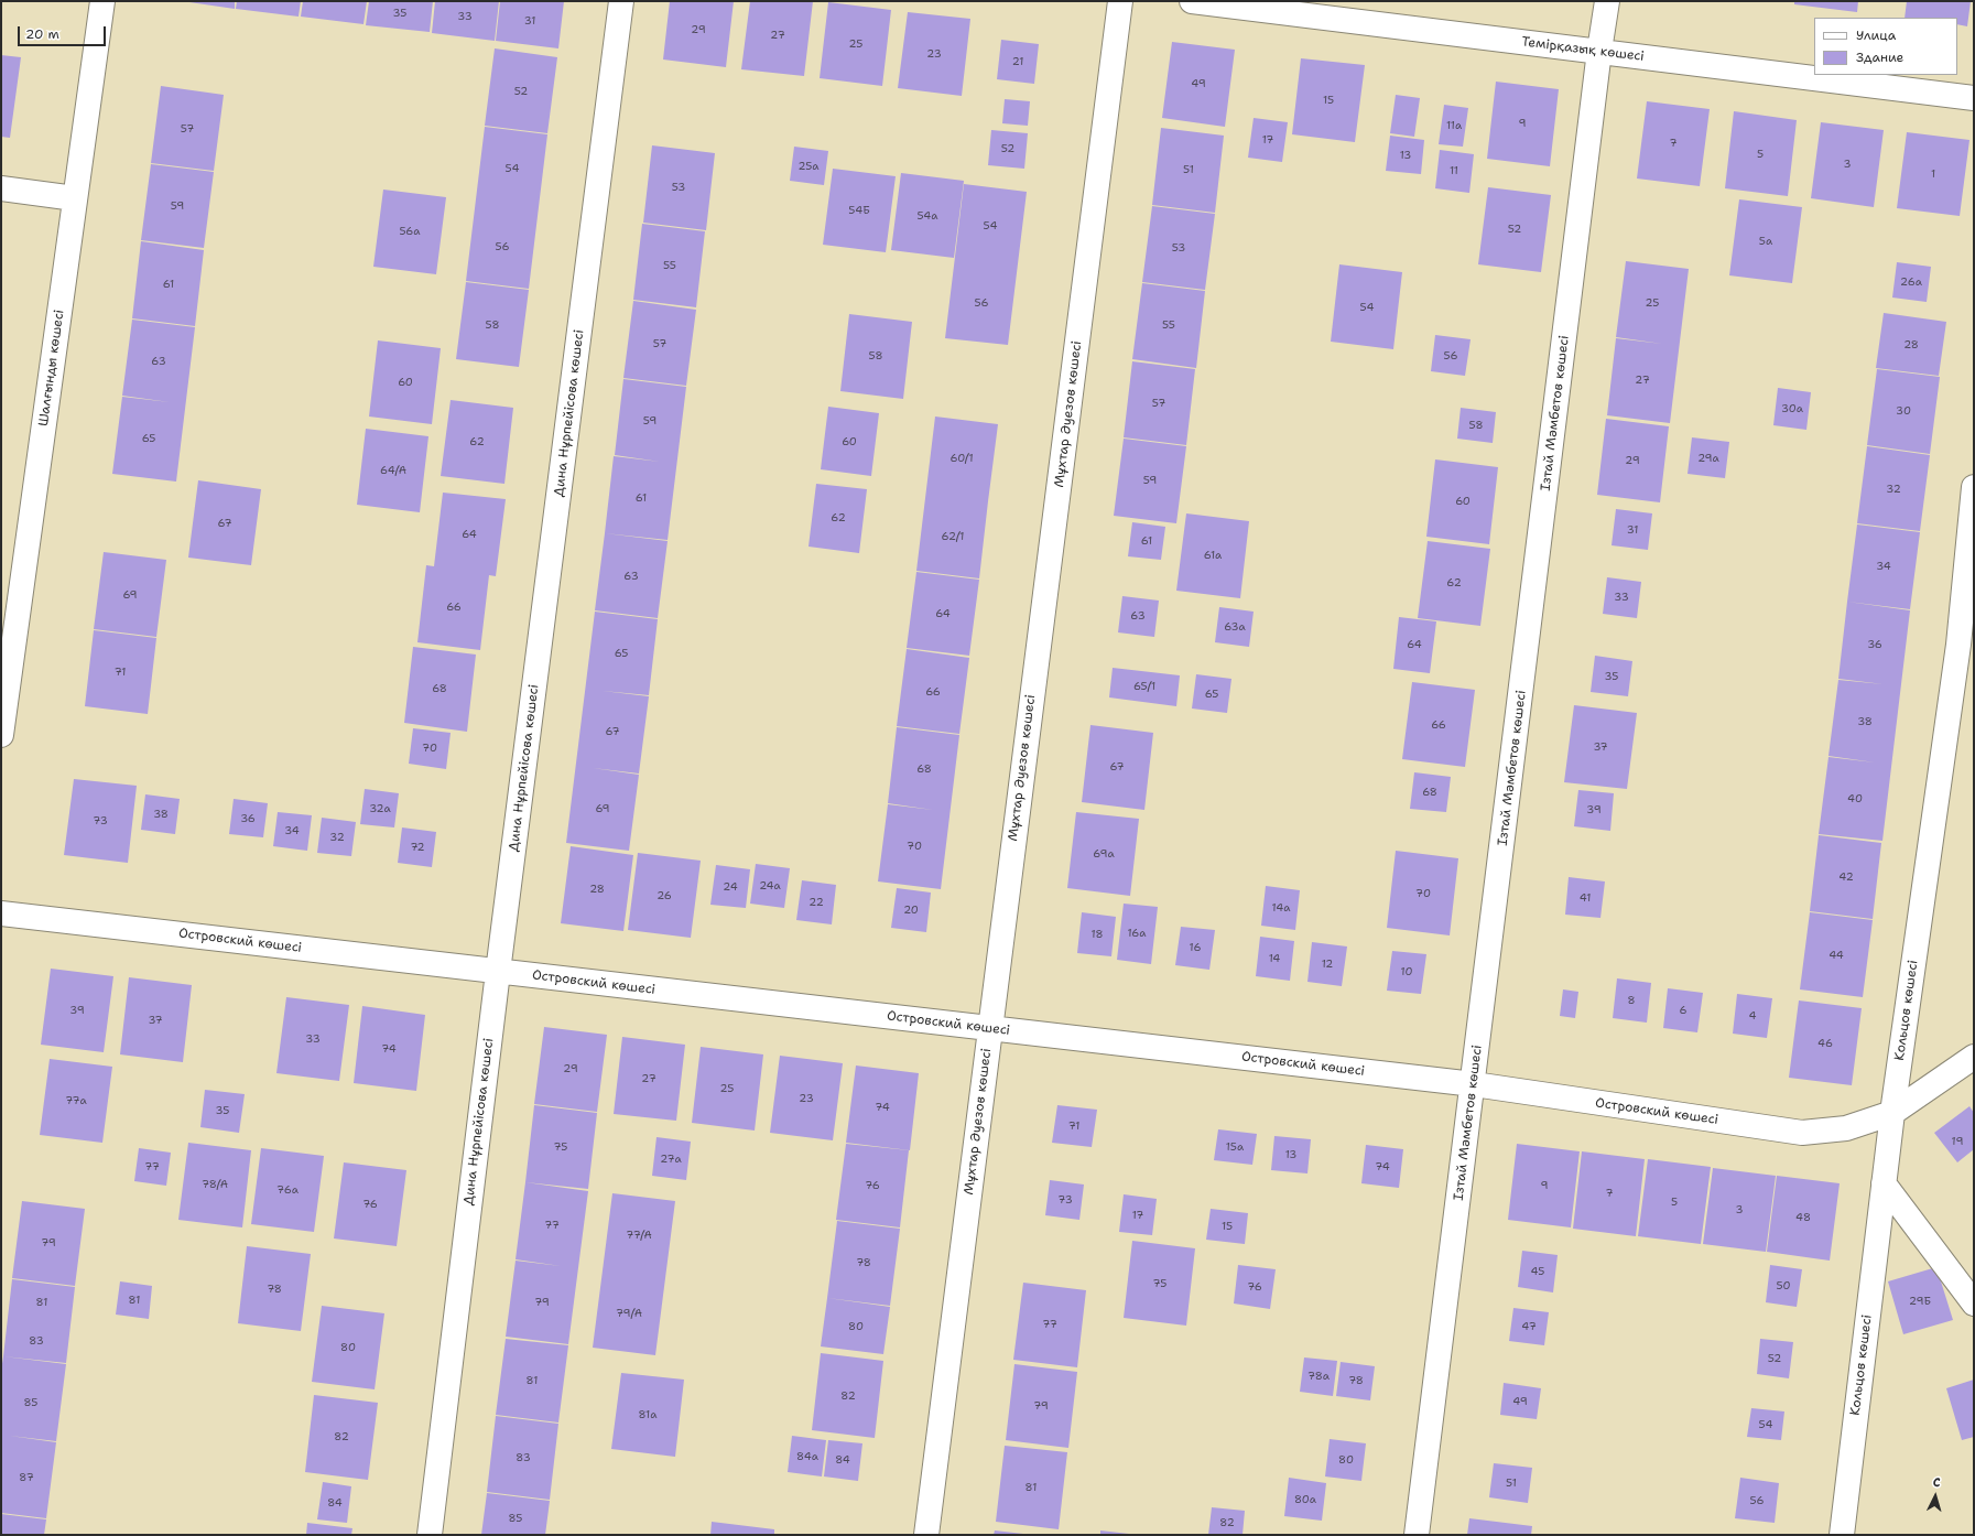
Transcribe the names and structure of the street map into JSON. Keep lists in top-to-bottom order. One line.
{"streets":{"street":["Темірқазық көшесі","Шалғынды көшесі","Дина Нұрпейісова көшесі","Ізтай Мәмбетов көшесі","Мұхтар Әуезов көшесі","Островский көшесі","Кольцов көшесі"]},"crossings":[["Темірқазық көшесі","Ізтай Мәмбетов көшесі"],["Дина Нұрпейісова көшесі","Островский көшесі"],["Ізтай Мәмбетов көшесі","Островский көшесі"],["Мұхтар Әуезов көшесі","Островский көшесі"],["Островский көшесі","Кольцов көшесі"]],"house_numbers":["35","33","31","29","27","25","23","21","49","52","15","9","11а","57","17","7","52","5","13","3","25а","54","51","11","1","53","59","54Б","54а","54","52","56а","5а","56","53","55","26а","61","56","25","54","58","55","57","28","58","56","63","27","60","57","30а","30","59","58","65","62","60","60/1","29а","29","64/А","59","32","61","60","62","67","31","64","62/1","61","61а","34","63","62","69","33","66","64","63","63а","64","36","65","71","35","65/1","68","66","65","38","66","67","37","70","67","68","68","40","32а","69","39","38","36","73","34","32","70","72","69а","42","24а","24","28","70","26","41","22","14а","20","16а","18","16","44","14","12","10","8","39","6","4","37","33","46","74","29","27","25","23","77а","74","35","71","19","75","15а","13","27а","77","74","78/А","76","9","76а","7","73","5","76","3","17","48","77","15","77/А","79","78","45","75","50","76","78","81","29Б","81","79","79/А","77","80","47","83","80","52","78а","81","78","82","49","85","79","81а","54","82","84а","83","84","80","87","51","81","80а","56","84","85","82"],"legend":["Улица","Здание"],"scale_bar":"20 m","north":"top"}
